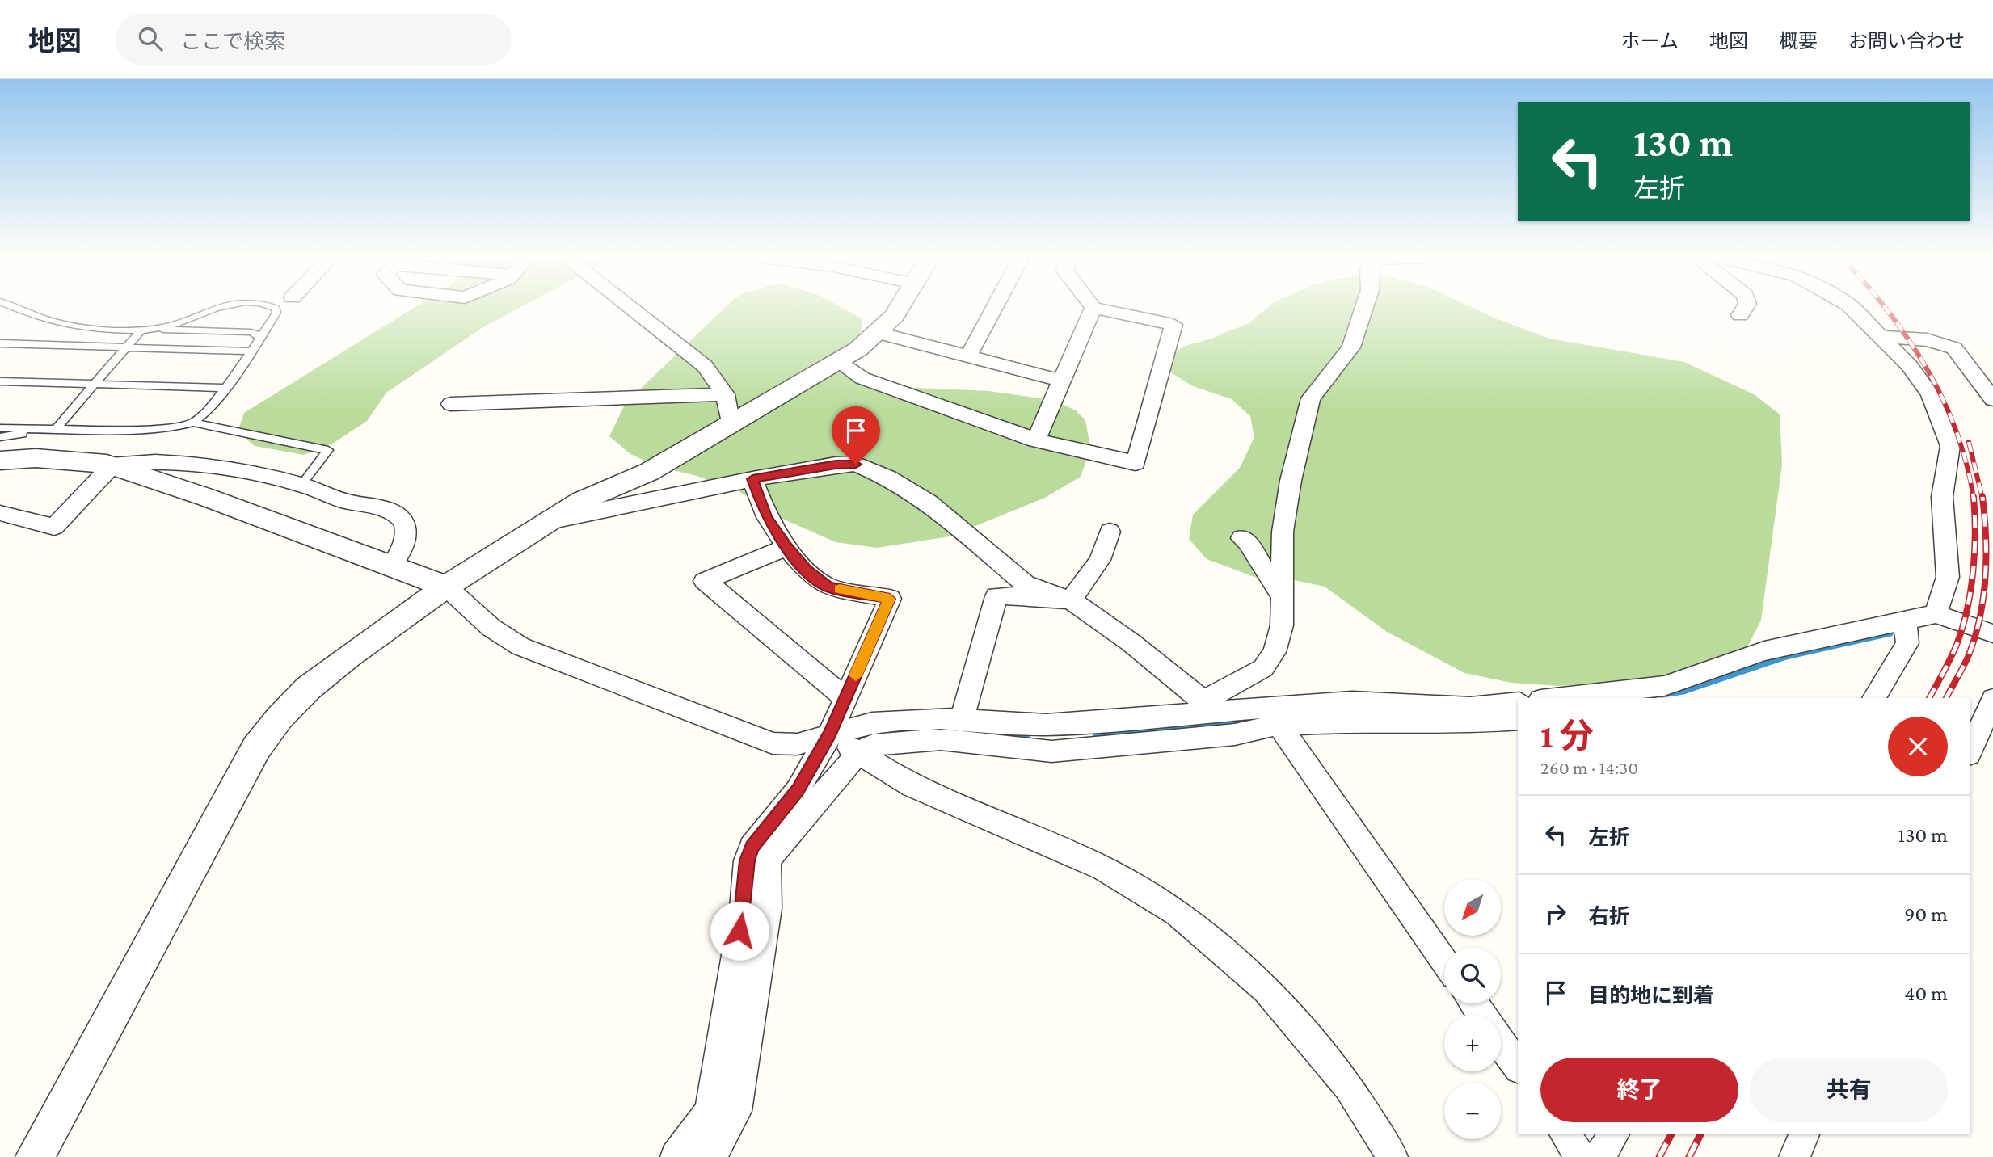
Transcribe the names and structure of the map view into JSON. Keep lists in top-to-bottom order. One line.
{"north":"bottom left","page":{"header":"地図","search":"ここで検索","nav":["ホーム","地図","概要","お問い合わせ"],"turn":["130 m","左折"],"heading":["1 分","260 m · 14:30"],"list":[{"name":"左折","value":"130 m"},{"name":"右折","value":"90 m"},{"name":"目的地に到着","value":"40 m"}],"map_buttons":["+","−"],"buttons":["終了","共有"]}}
